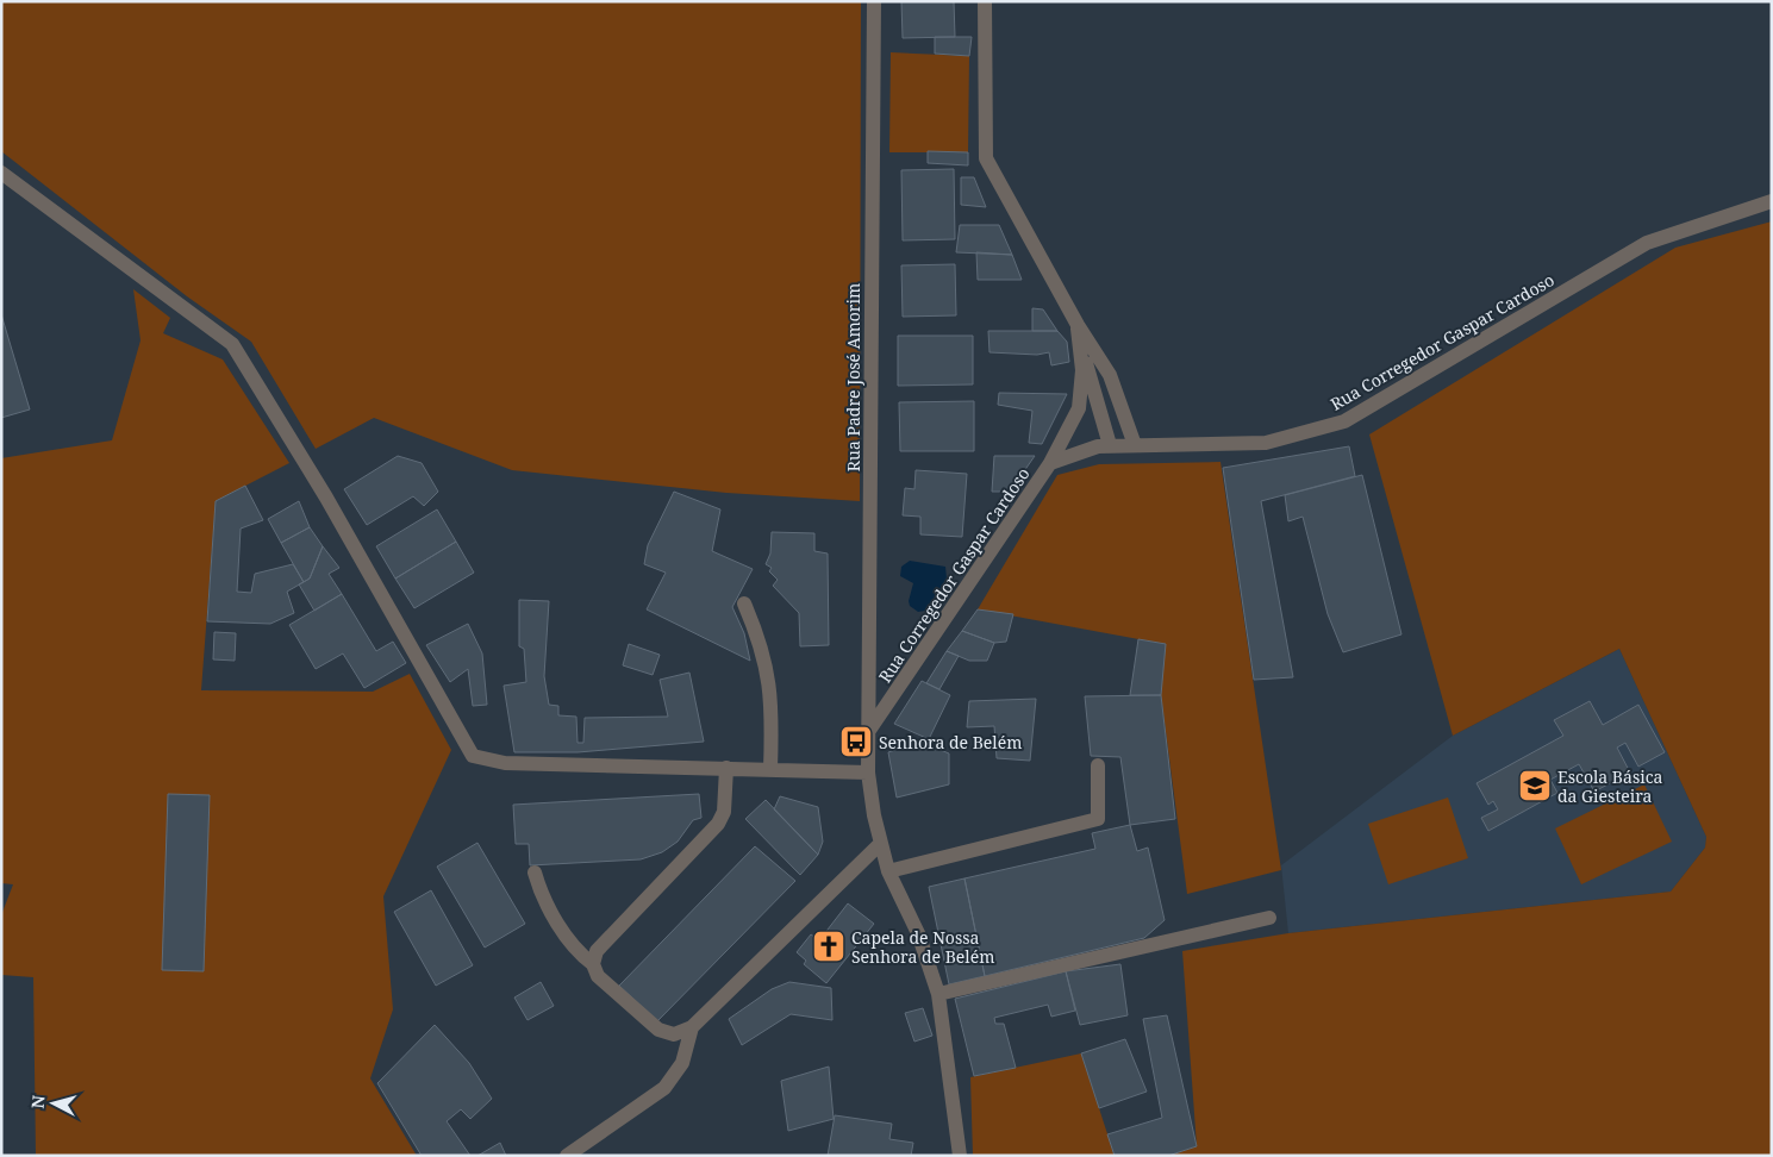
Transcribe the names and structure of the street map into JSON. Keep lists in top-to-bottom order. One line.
{"streets":{"street":["Rua Corregedor Gaspar Cardoso","Rua Padre José Amorim"]},"crossings":[["Rua Corregedor Gaspar Cardoso","Rua Padre José Amorim"]],"places":{"bus stop":["Senhora de Belém"],"school or university":["Escola Básica da Giesteira"],"church":["Capela de Nossa Senhora de Belém"]},"north":"left"}
